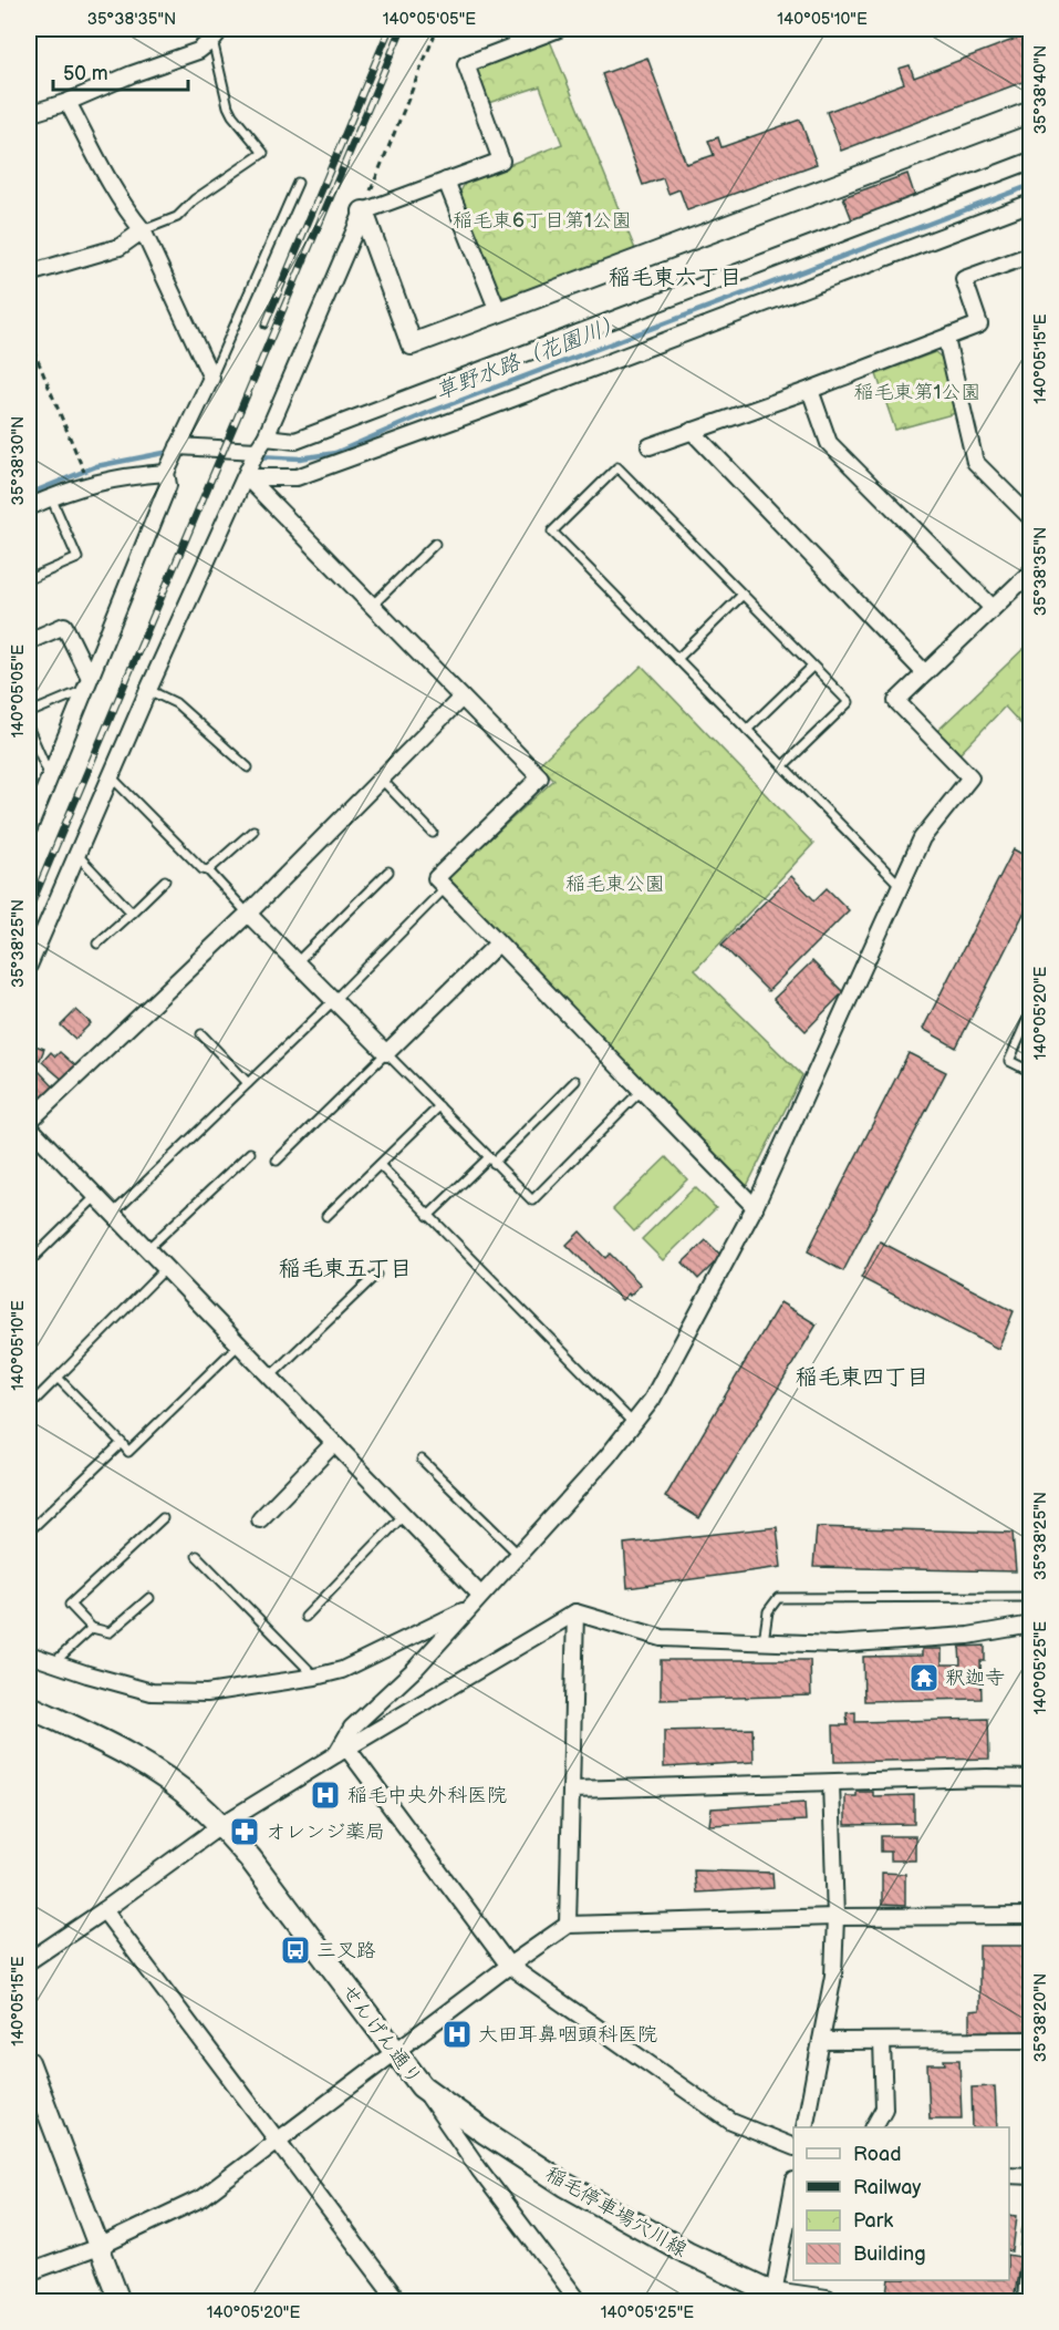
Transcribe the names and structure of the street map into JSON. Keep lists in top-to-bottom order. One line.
{"streets":{"main road":["せんげん通り","稲毛停車場穴川線"]},"crossings":[["せんげん通り","稲毛停車場穴川線"]],"districts":["稲毛東六丁目","稲毛東五丁目","稲毛東四丁目"],"water":["草野水路（花園川）"],"parks":["稲毛東6丁目第1公園","稲毛東第1公園","稲毛東公園"],"places":{"temple":["釈迦寺"],"hospital":["稲毛中央外科医院","大田耳鼻咽頭科医院"],"pharmacy":["オレンジ薬局"],"bus stop":["三叉路"]},"legend":["Road","Railway","Park","Building"],"scale_bar":"50 m","coordinates":["35°38'35\"N","140°05'05\"E","140°05'10\"E","35°38'40\"N","140°05'15\"E","35°38'30\"N","35°38'25\"N","140°05'20\"E","140°05'25\"E","35°38'20\"N"]}
